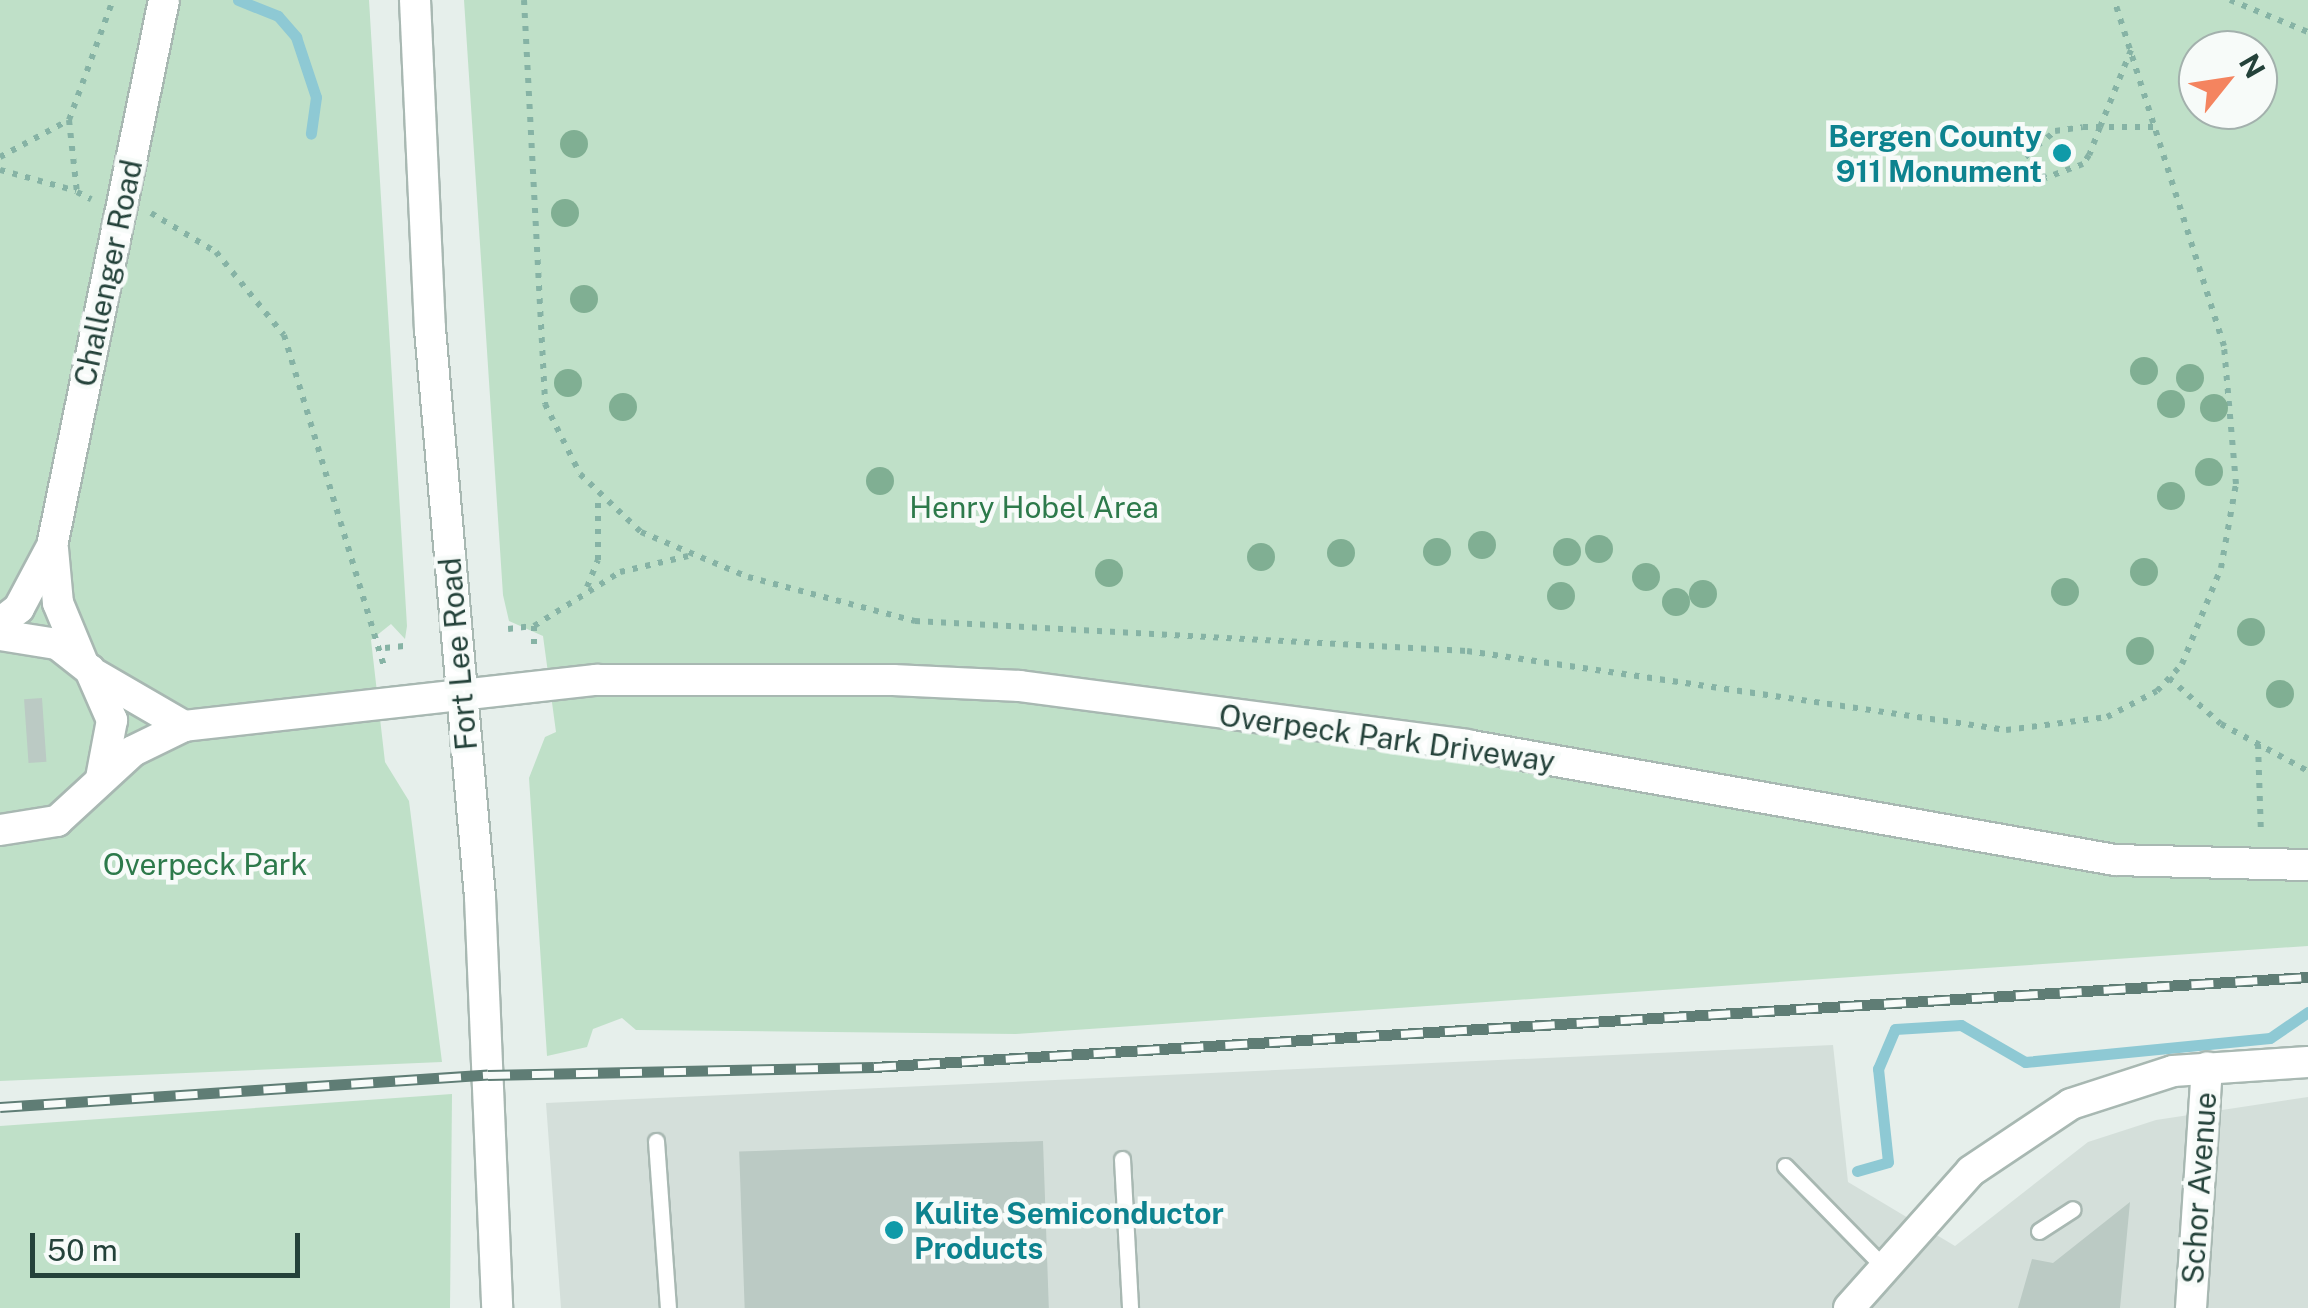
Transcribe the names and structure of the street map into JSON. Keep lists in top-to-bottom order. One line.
{"streets":{"street":["Challenger Road","Fort Lee Road","Overpeck Park Driveway","Schor Avenue"]},"crossings":[["Fort Lee Road","Overpeck Park Driveway"]],"parks":["Henry Hobel Area","Overpeck Park"],"places":["Bergen County 911 Monument","Kulite Semiconductor Products"],"scale_bar":"50 m","north":"top right"}
